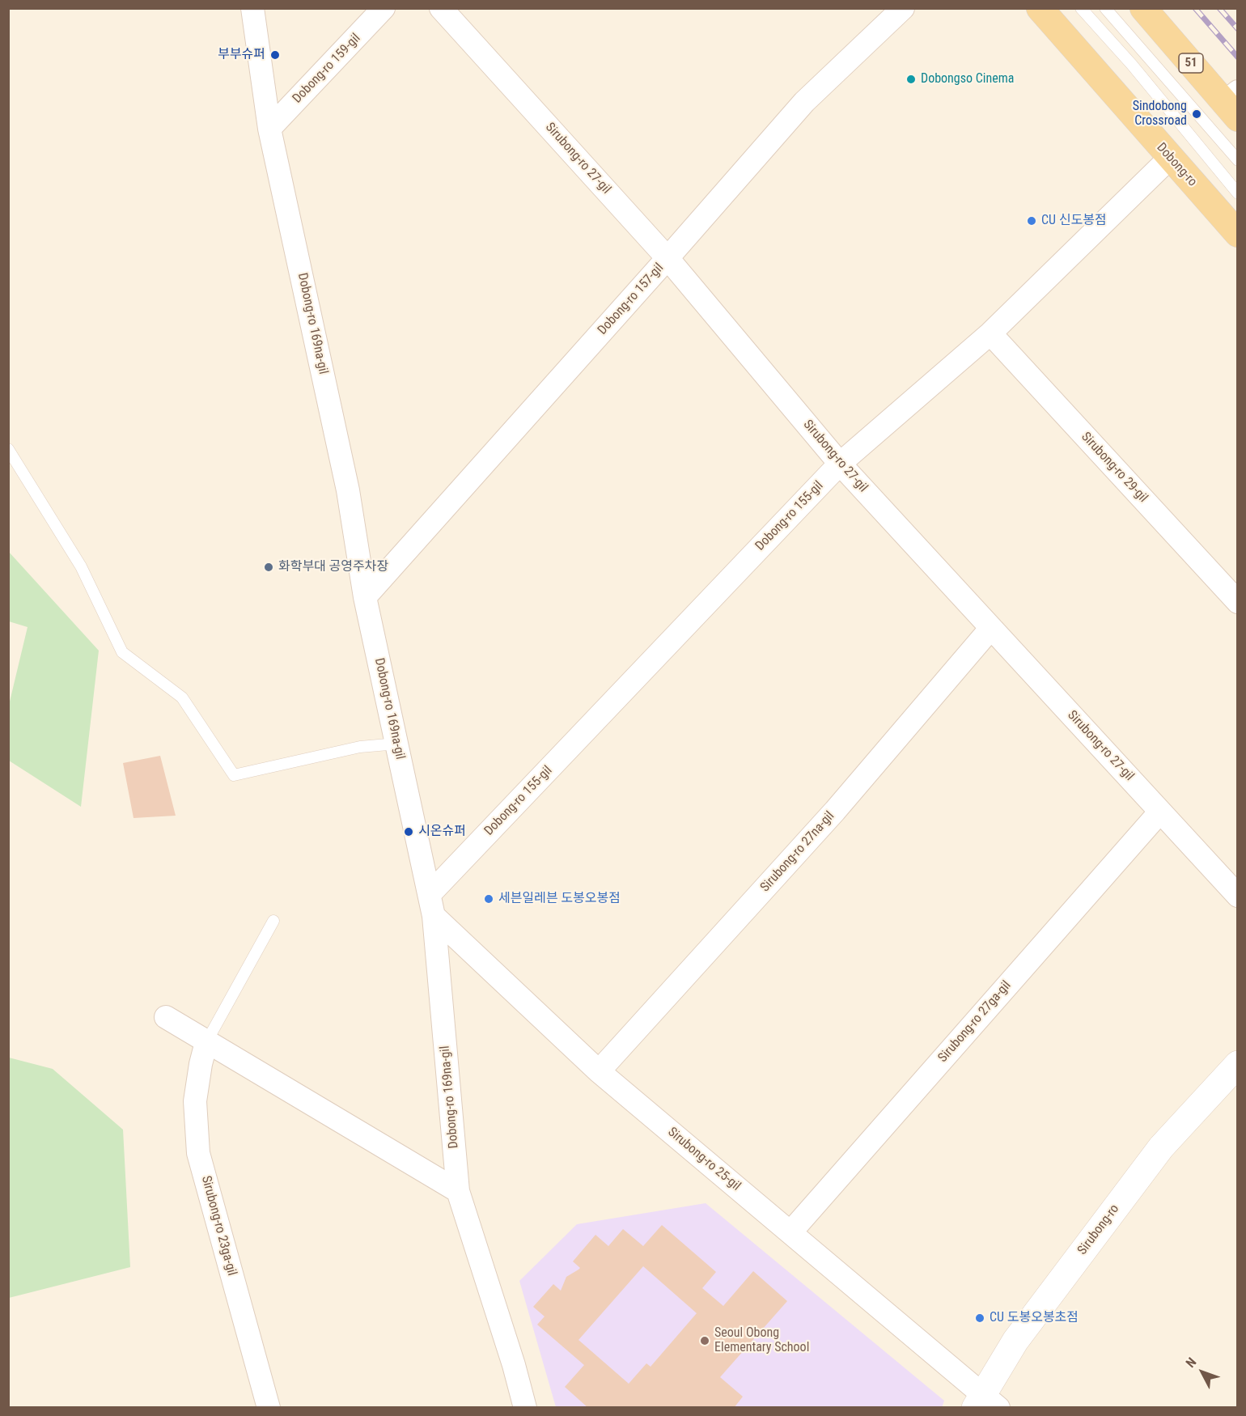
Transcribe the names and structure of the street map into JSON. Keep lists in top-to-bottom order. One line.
{"streets":{"main road":["51","Dobong-ro"],"street":["Dobong-ro 159-gil","Sirubong-ro 27-gil","Dobong-ro 157-gil","Dobong-ro 169na-gil","Sirubong-ro 29-gil","Dobong-ro 155-gil","Sirubong-ro 27na-gil","Sirubong-ro 27ga-gil","Sirubong-ro 25-gil","Sirubong-ro 23ga-gil","Sirubong-ro"]},"crossings":[["Dobong-ro 159-gil","Dobong-ro 169na-gil"],["Sirubong-ro 27-gil","Dobong-ro 157-gil"],["Sirubong-ro 27-gil","Dobong-ro 155-gil"],["Sirubong-ro 27-gil","Sirubong-ro 27na-gil"],["Sirubong-ro 27-gil","Sirubong-ro 27ga-gil"],["Dobong-ro","Dobong-ro 155-gil"],["Dobong-ro 157-gil","Dobong-ro 169na-gil"],["Dobong-ro 169na-gil","Dobong-ro 155-gil"],["Dobong-ro 169na-gil","Sirubong-ro 25-gil"],["Sirubong-ro 29-gil","Dobong-ro 155-gil"],["Dobong-ro 155-gil","Sirubong-ro 25-gil"],["Sirubong-ro 27na-gil","Sirubong-ro 25-gil"],["Sirubong-ro 27ga-gil","Sirubong-ro 25-gil"],["Sirubong-ro 25-gil","Sirubong-ro"]],"places":["부부슈퍼","Dobongso Cinema","Sindobong Crossroad","CU 신도봉점","화학부대 공영주차장","시온슈퍼","세븐일레븐 도봉오봉점","CU 도봉오봉초점","Seoul Obong Elementary School"],"north":"top left"}
